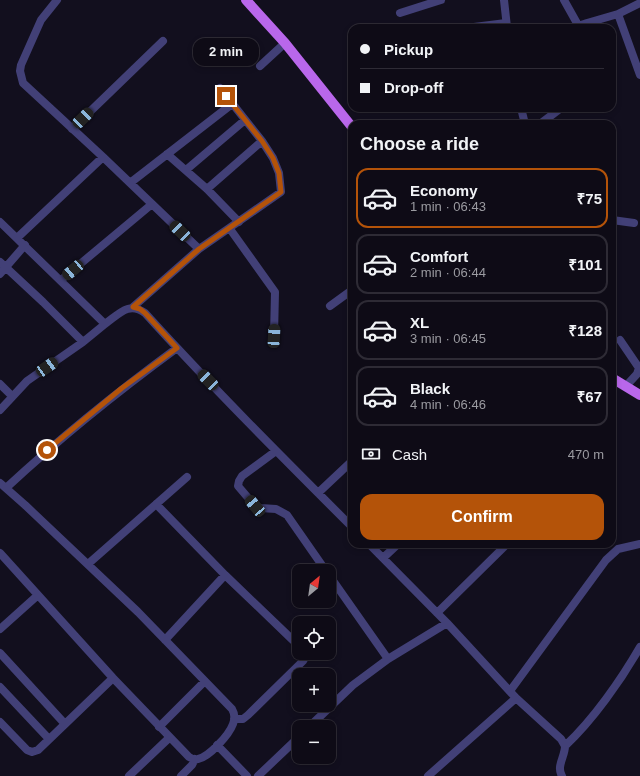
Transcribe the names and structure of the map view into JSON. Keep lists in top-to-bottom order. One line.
{"north":"top right","page":{"banner":["Pickup","Drop-off"],"bubble":"2 min","heading":"Choose a ride","list":[{"name":"Economy","note":"1 min · 06:43","value":"₹75"},{"name":"Comfort","note":"2 min · 06:44","value":"₹101"},{"name":"XL","note":"3 min · 06:45","value":"₹128"},{"name":"Black","note":"4 min · 06:46","value":"₹67"}],"pay":["Cash","470 m"],"buttons":"Confirm","map_buttons":["+","−"]}}
